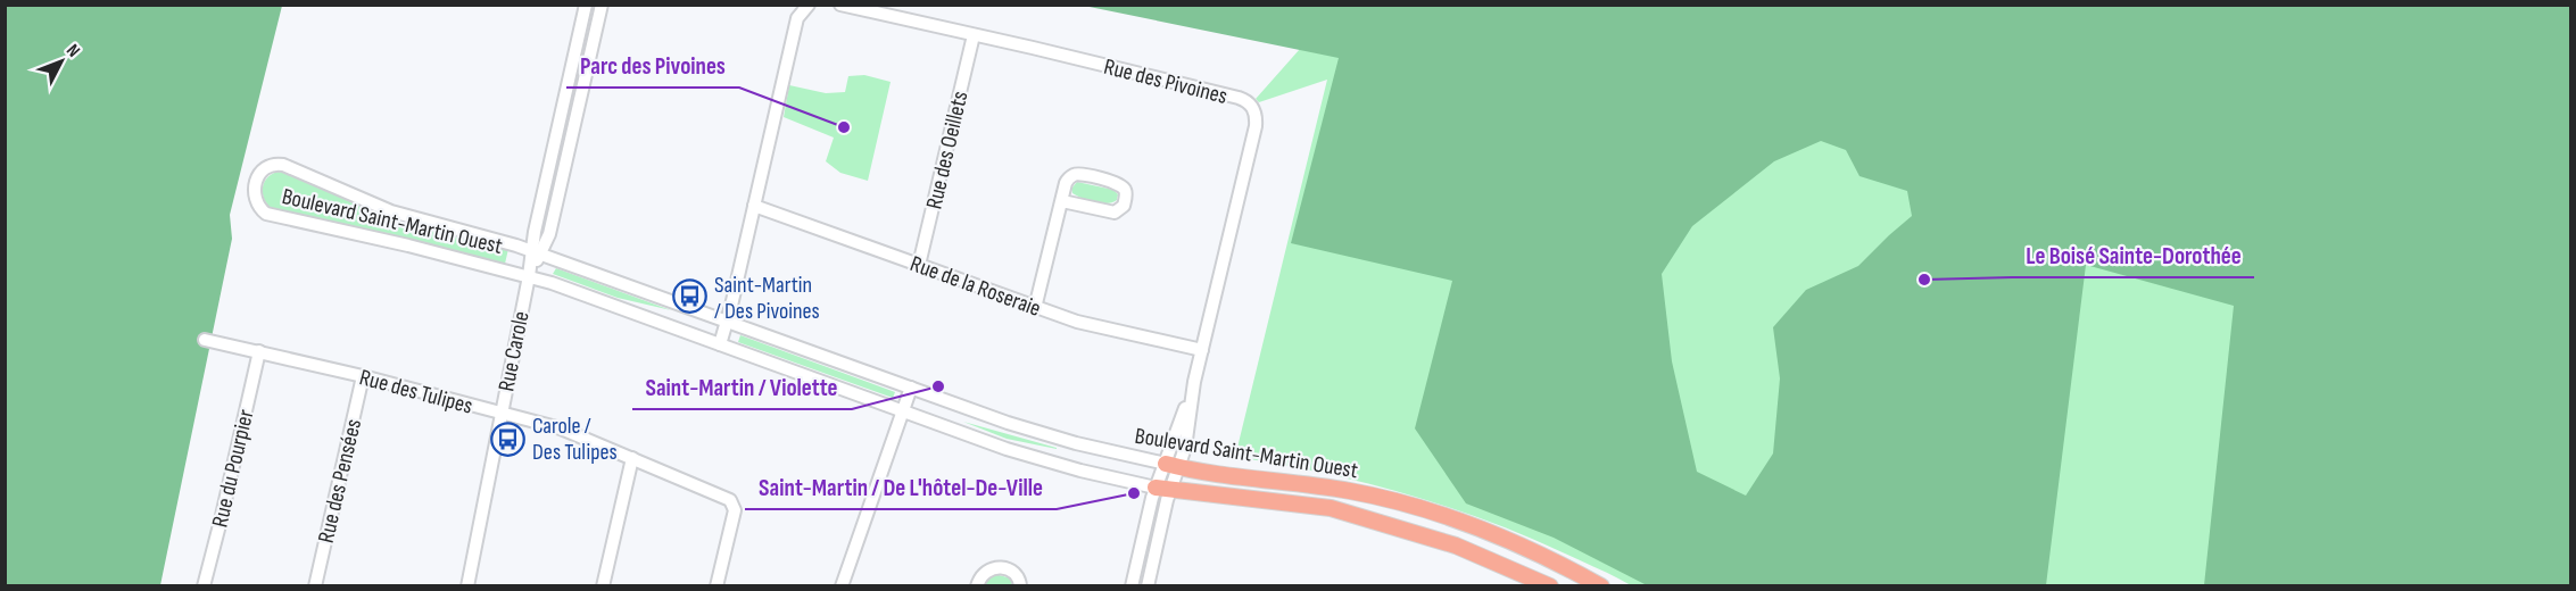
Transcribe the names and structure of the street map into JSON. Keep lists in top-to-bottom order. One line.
{"streets":{"main road":["Boulevard Saint-Martin Ouest"],"street":["Rue des Pivoines","Rue des Oeillets","Rue de la Roseraie","Rue Carole","Rue des Tulipes","Rue du Pourpier","Rue des Pensées"]},"crossings":[["Rue des Pivoines","Rue des Oeillets"],["Rue des Pivoines","Boulevard Saint-Martin Ouest"],["Rue des Pivoines","Rue de la Roseraie"],["Rue des Oeillets","Rue de la Roseraie"],["Boulevard Saint-Martin Ouest","Rue Carole"],["Rue Carole","Rue des Tulipes"],["Rue des Tulipes","Rue du Pourpier"],["Rue des Tulipes","Rue des Pensées"]],"places":{"other":["Parc des Pivoines","Le Boisé Sainte-Dorothée","Saint-Martin / Violette","Saint-Martin / De L'hôtel-De-Ville"],"bus stop":["Saint-Martin / Des Pivoines","Carole / Des Tulipes"]},"north":"top right"}
